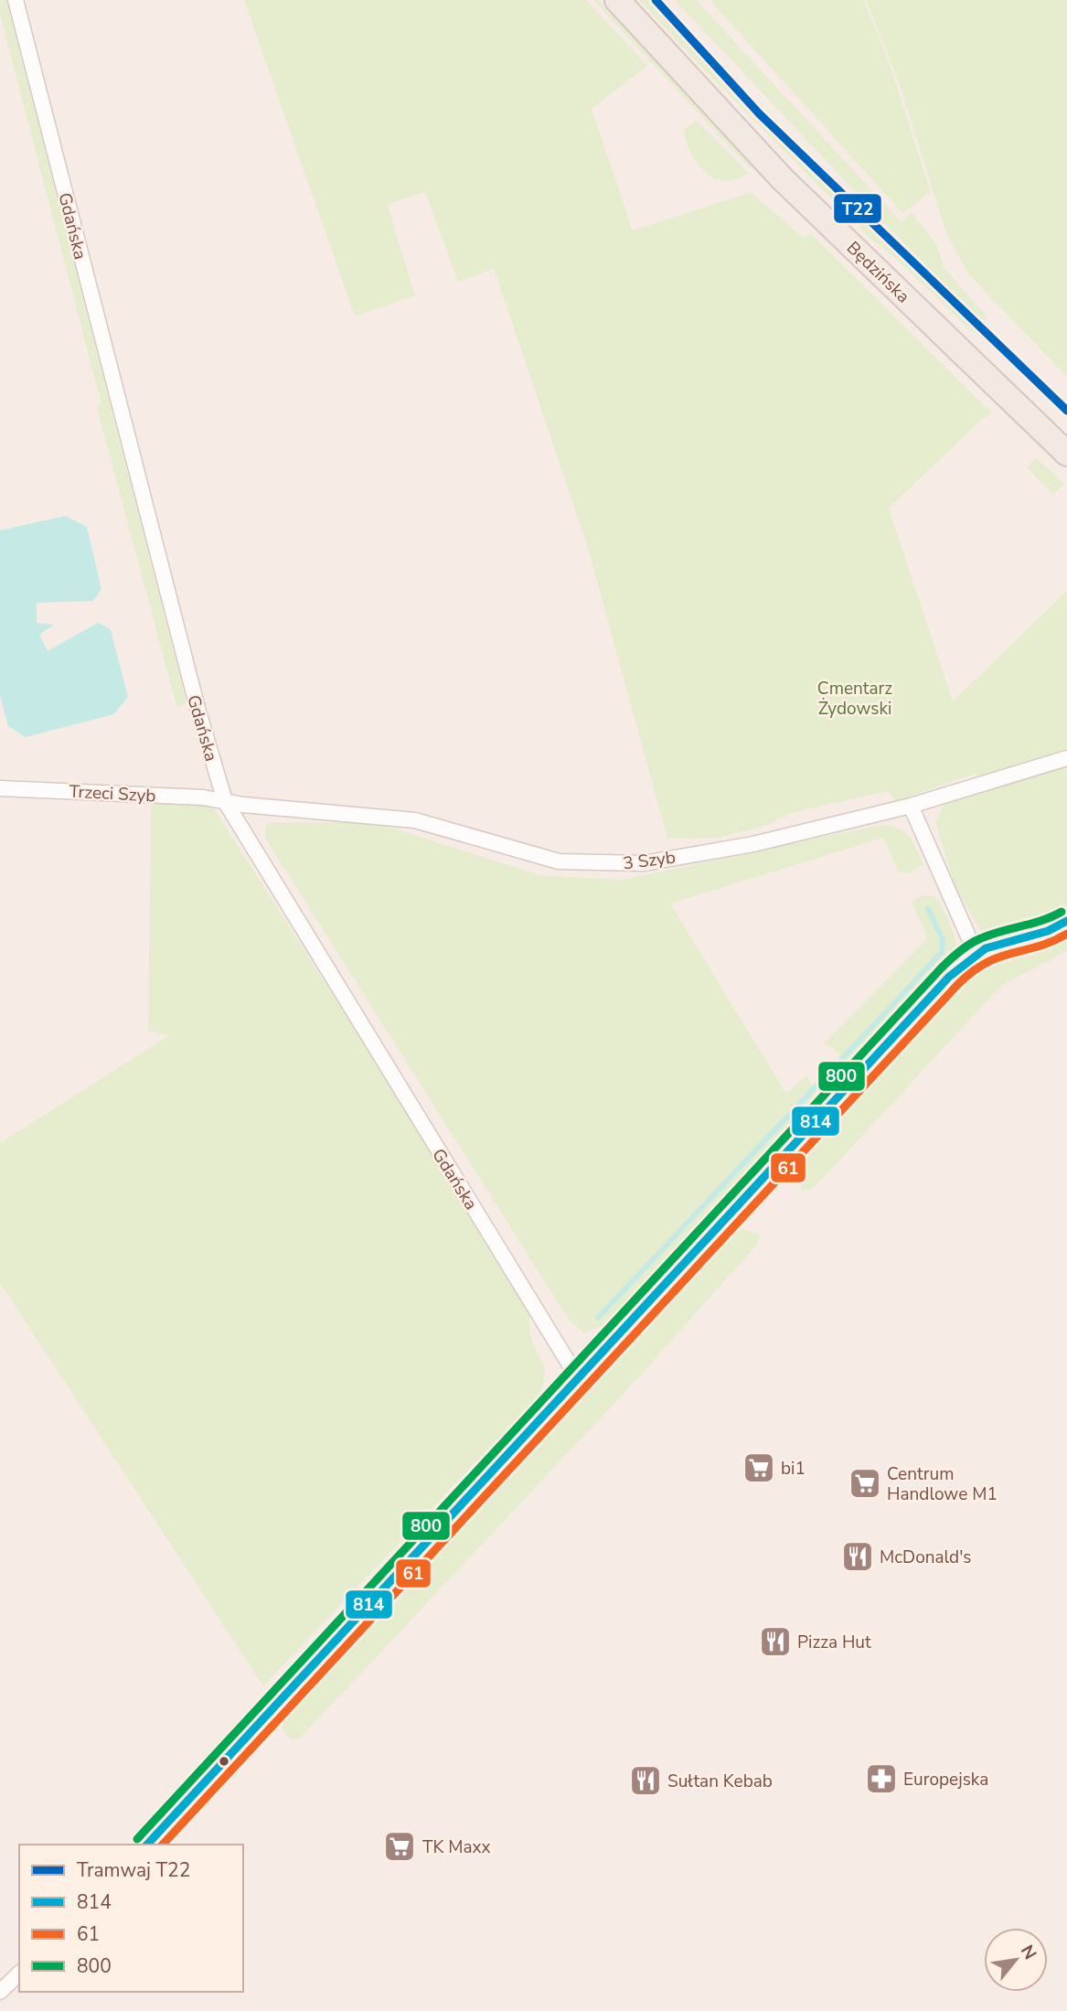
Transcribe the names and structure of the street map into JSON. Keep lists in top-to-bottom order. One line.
{"streets":{"main road":["Będzińska"],"street":["Gdańska","Trzeci Szyb","3 Szyb"]},"crossings":[["Gdańska","Trzeci Szyb"],["Gdańska","3 Szyb"],["Trzeci Szyb","3 Szyb"]],"parks":["Cmentarz Żydowski"],"places":{"supermarket":["bi1","Centrum Handlowe M1","TK Maxx"],"restaurant":["McDonald's","Pizza Hut","Sułtan Kebab"],"pharmacy":["Europejska"]},"lines":["tram line T22","transit line 800","transit line 814","transit line 61"],"legend":["Tramwaj T22","814","61","800"],"north":"top right"}
